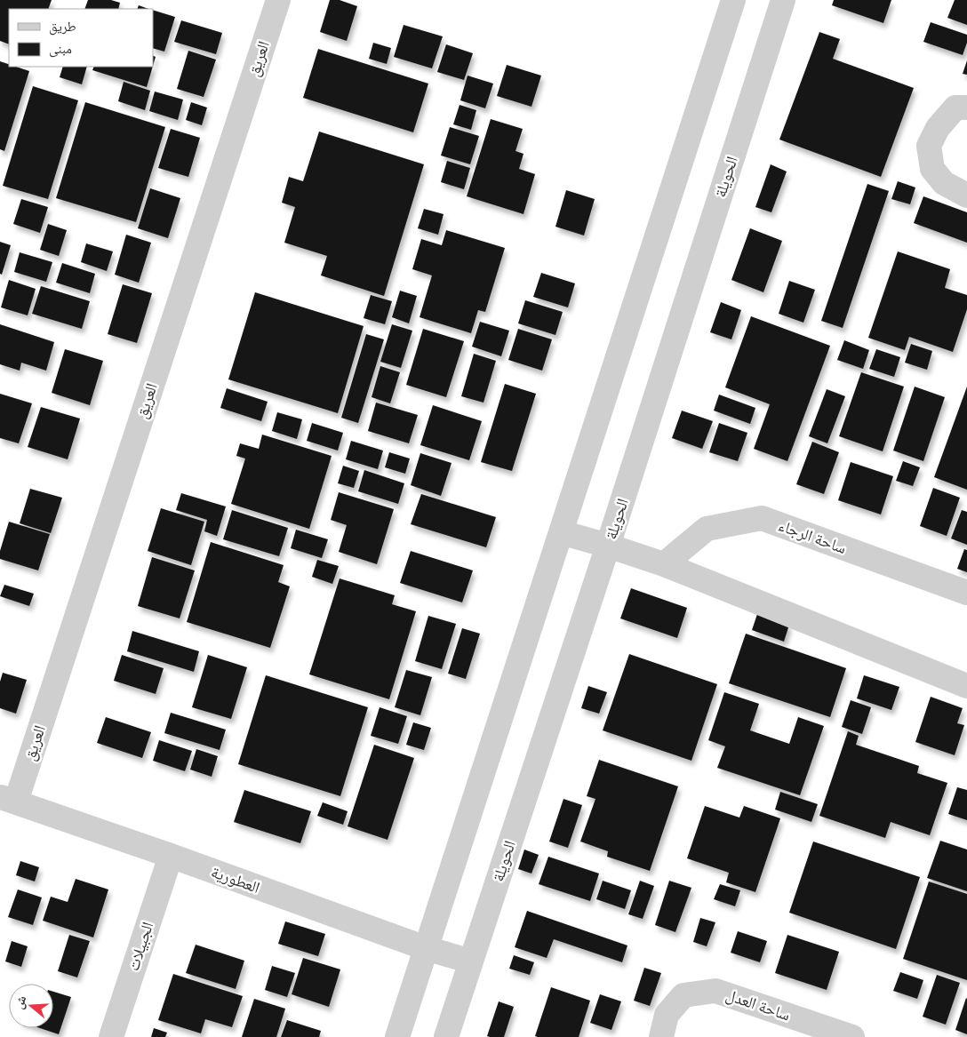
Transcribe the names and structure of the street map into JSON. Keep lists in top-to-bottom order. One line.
{"streets":{"street":["العريق","الحويلة","ساحة الرجاء","العطورية","الجبيلات","ساحة العدل"]},"crossings":[["العريق","العطورية"],["الحويلة","العطورية"],["العطورية","الجبيلات"]],"legend":["طريق","مبنى"],"north":"left"}
